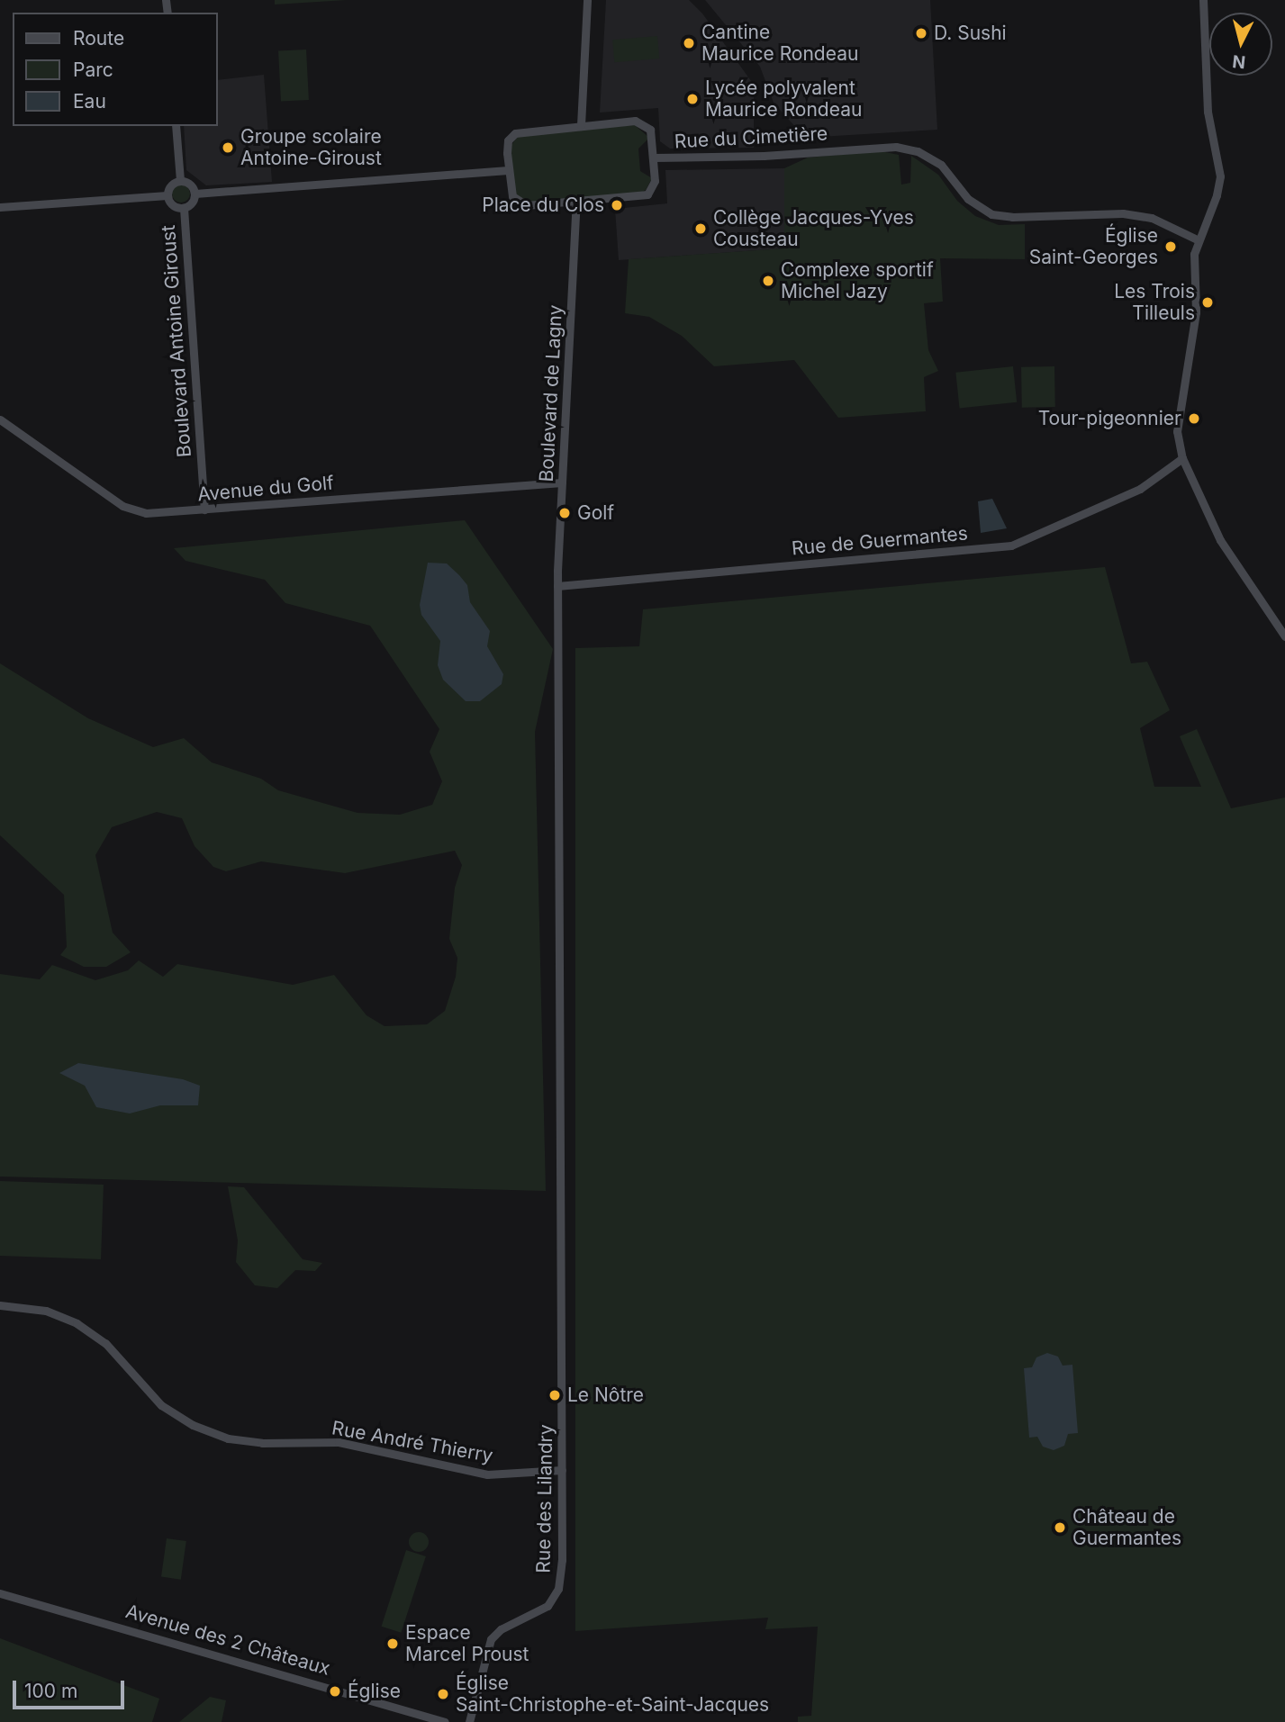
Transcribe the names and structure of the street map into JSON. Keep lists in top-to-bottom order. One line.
{"streets":{"street":["Rue du Cimetière","Boulevard Antoine Giroust","Boulevard de Lagny","Avenue du Golf","Rue de Guermantes","Rue André Thierry","Rue des Lilandry","Avenue des 2 Châteaux"]},"crossings":[["Boulevard Antoine Giroust","Avenue du Golf"],["Boulevard de Lagny","Avenue du Golf"],["Boulevard de Lagny","Rue de Guermantes"],["Boulevard de Lagny","Rue des Lilandry"],["Rue André Thierry","Rue des Lilandry"]],"places":["D. Sushi","Cantine Maurice Rondeau","Lycée polyvalent Maurice Rondeau","Groupe scolaire Antoine-Giroust","Place du Clos","Collège Jacques-Yves Cousteau","Église Saint-Georges","Complexe sportif Michel Jazy","Les Trois Tilleuls","Tour-pigeonnier","Golf","Le Nôtre","Château de Guermantes","Espace Marcel Proust","Église","Église Saint-Christophe-et-Saint-Jacques"],"legend":["Route","Parc","Eau"],"scale_bar":"100 m","north":"bottom"}
